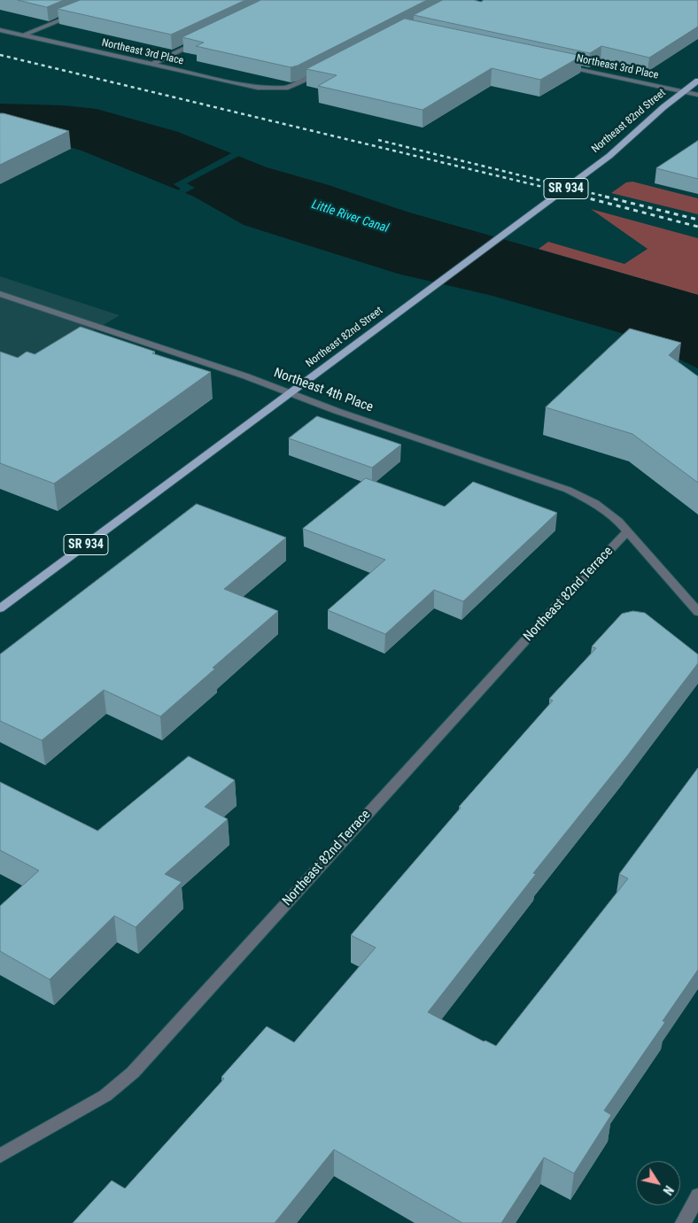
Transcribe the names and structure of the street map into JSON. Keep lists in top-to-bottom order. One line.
{"streets":{"main road":["Northeast 82nd Street","SR 934"],"street":["Northeast 3rd Place","Northeast 4th Place","Northeast 82nd Terrace"]},"crossings":[["Northeast 3rd Place","Northeast 82nd Street"],["Northeast 82nd Street","Northeast 4th Place"],["Northeast 4th Place","Northeast 82nd Terrace"]],"water":["Little River Canal"],"north":"bottom right"}
